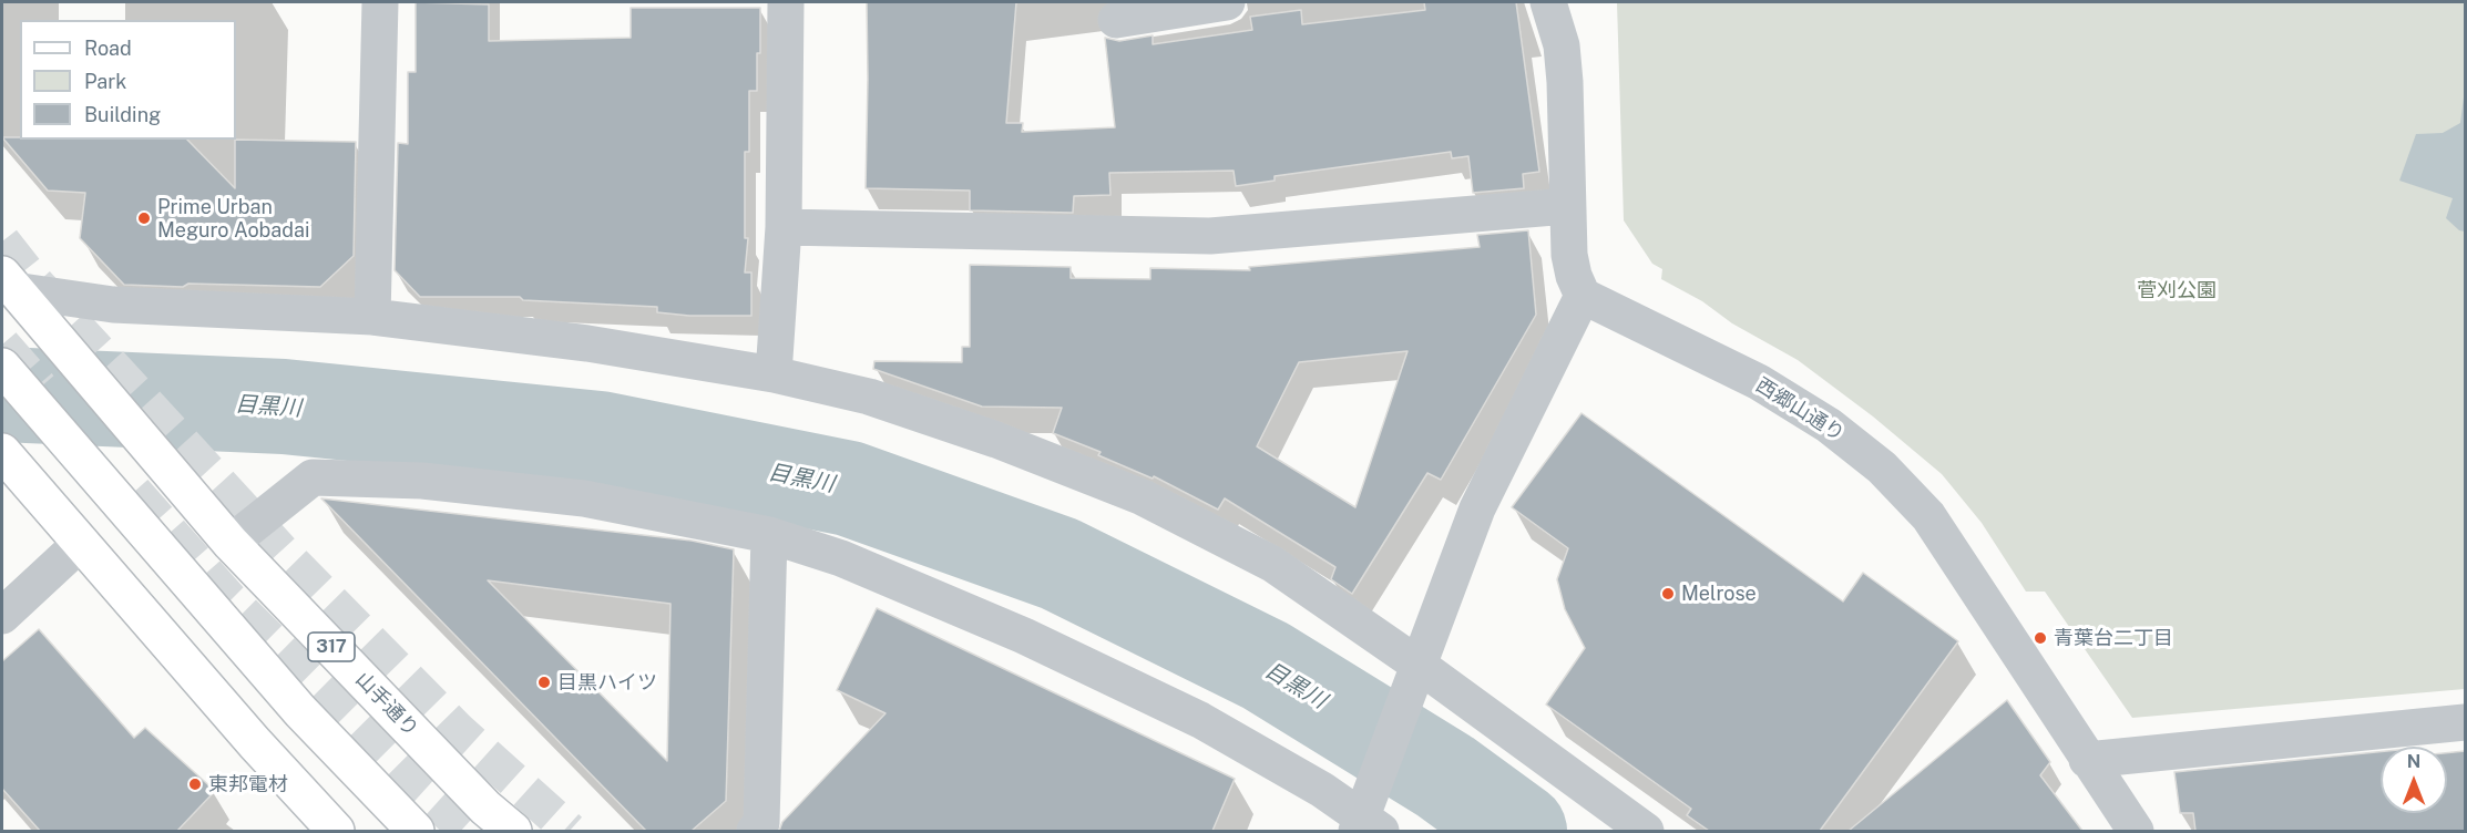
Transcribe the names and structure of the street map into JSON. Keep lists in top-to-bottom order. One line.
{"streets":{"main road":["317","山手通り"],"street":["西郷山通り"]},"water":["目黒川"],"parks":["菅刈公園"],"places":["Prime Urban Meguro Aobadai","Melrose","青葉台二丁目","目黒ハイツ","東邦電材"],"legend":["Road","Park","Building"],"north":"top"}
